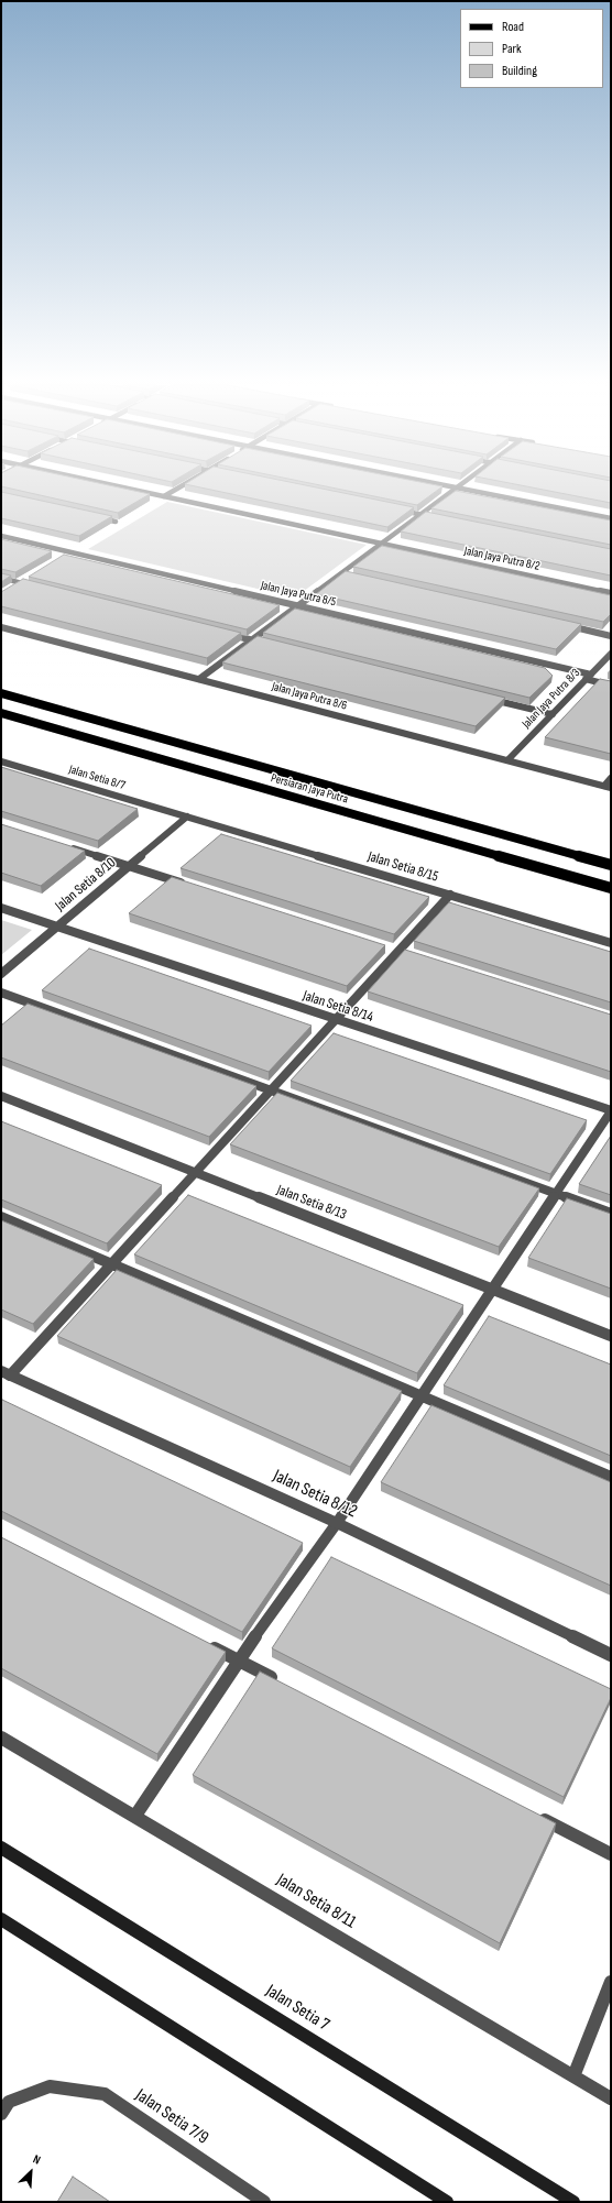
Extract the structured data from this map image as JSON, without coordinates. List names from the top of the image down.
{
  "streets": {
    "main road": ["Persiaran Jaya Putra"],
    "street": [
      "Jalan Jaya Putra 8/2",
      "Jalan Jaya Putra 8/5",
      "Jalan Jaya Putra 8/6",
      "Jalan Jaya Putra 8/3",
      "Jalan Setia 8/7",
      "Jalan Setia 8/15",
      "Jalan Setia 8/10",
      "Jalan Setia 8/14",
      "Jalan Setia 8/13",
      "Jalan Setia 8/12",
      "Jalan Setia 8/11",
      "Jalan Setia 7",
      "Jalan Setia 7/9"
    ]
  },
  "crossings": [
    ["Jalan Jaya Putra 8/5", "Jalan Jaya Putra 8/3"],
    ["Jalan Jaya Putra 8/6", "Jalan Jaya Putra 8/3"],
    ["Jalan Setia 8/7", "Jalan Setia 8/15"],
    ["Jalan Setia 8/7", "Jalan Setia 8/10"],
    ["Jalan Setia 8/15", "Jalan Setia 8/10"],
    ["Jalan Setia 8/10", "Jalan Setia 8/14"]
  ],
  "legend": ["Road", "Park", "Building"],
  "north": "top right"
}
